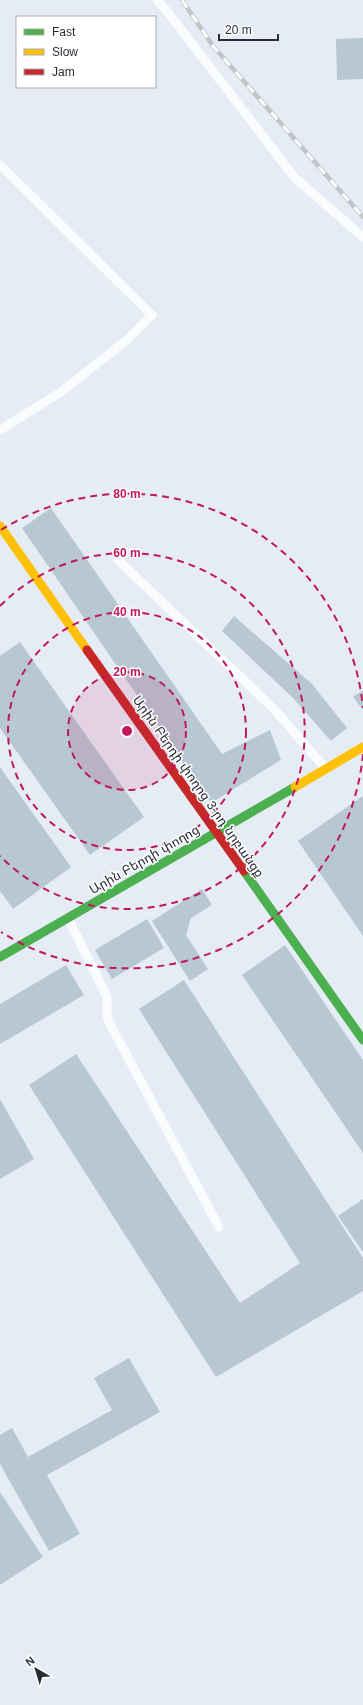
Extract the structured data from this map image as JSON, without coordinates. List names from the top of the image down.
{
  "streets": {
    "street": ["Արին Բերդի փողոց 3-րդ նրբանցք", "Արին Բերդի փողոց"]
  },
  "crossings": [
    ["Արին Բերդի փողոց 3-րդ նրբանցք", "Արին Բերդի փողոց"]
  ],
  "legend": ["Fast", "Slow", "Jam"],
  "scale_bar": "20 m",
  "north": "top left",
  "rings": [
    "80 m",
    "60 m",
    "40 m",
    "20 m"
  ]
}
